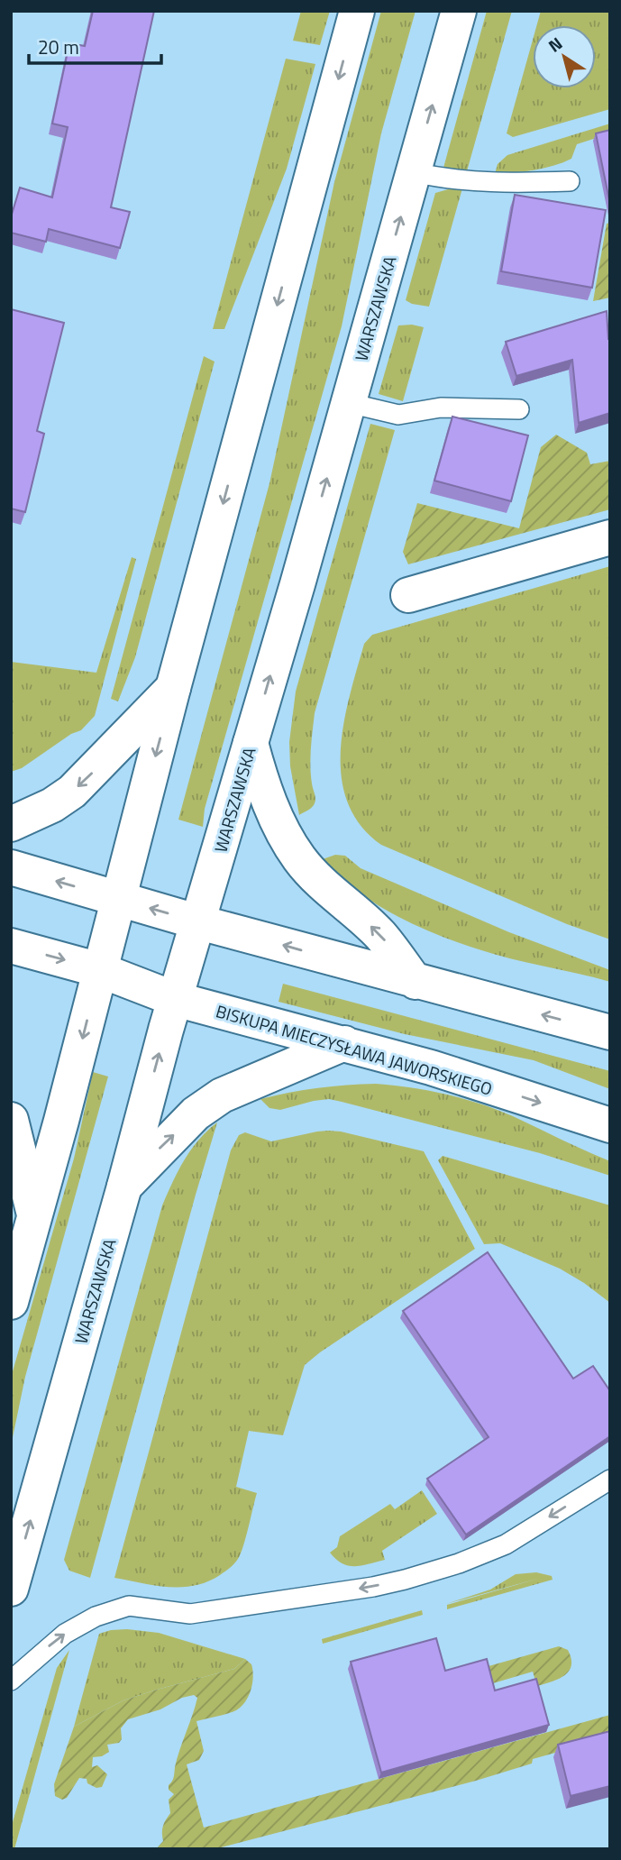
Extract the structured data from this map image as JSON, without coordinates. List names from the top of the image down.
{
  "streets": {
    "main road": ["WARSZAWSKA", "BISKUPA MIECZYSŁAWA JAWORSKIEGO"]
  },
  "crossings": [
    ["WARSZAWSKA", "BISKUPA MIECZYSŁAWA JAWORSKIEGO"]
  ],
  "scale_bar": "20 m",
  "north": "top left"
}
